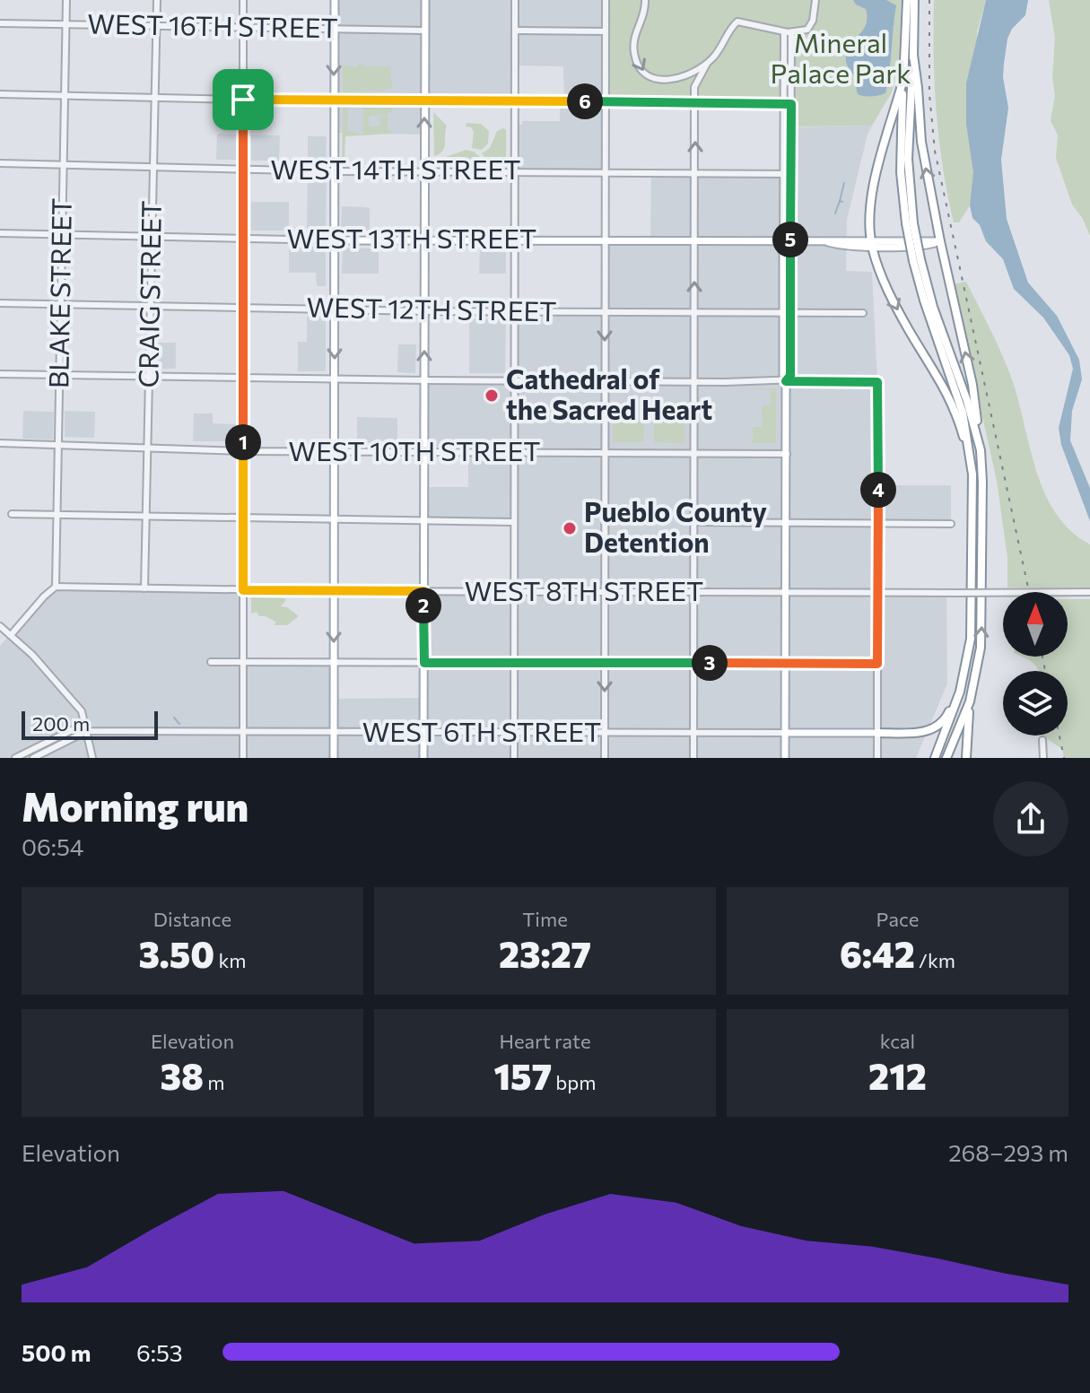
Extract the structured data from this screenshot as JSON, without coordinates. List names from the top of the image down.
{
  "streets": {
    "main road": ["WEST 13TH STREET", "WEST 6TH STREET"],
    "street": [
      "WEST 16TH STREET",
      "WEST 14TH STREET",
      "BLAKE STREET",
      "CRAIG STREET",
      "WEST 12TH STREET",
      "WEST 10TH STREET",
      "WEST 8TH STREET"
    ]
  },
  "crossings": [
    ["WEST 16TH STREET", "BLAKE STREET"],
    ["WEST 16TH STREET", "CRAIG STREET"],
    ["WEST 14TH STREET", "BLAKE STREET"],
    ["WEST 14TH STREET", "CRAIG STREET"],
    ["WEST 13TH STREET", "BLAKE STREET"],
    ["WEST 13TH STREET", "CRAIG STREET"],
    ["BLAKE STREET", "WEST 12TH STREET"],
    ["BLAKE STREET", "WEST 10TH STREET"],
    ["BLAKE STREET", "WEST 8TH STREET"],
    ["CRAIG STREET", "WEST 12TH STREET"],
    ["CRAIG STREET", "WEST 10TH STREET"],
    ["CRAIG STREET", "WEST 8TH STREET"]
  ],
  "parks": ["Mineral Palace Park"],
  "places": ["Cathedral of the Sacred Heart", "Pueblo County Detention"],
  "scale_bar": "200 m",
  "north": "top",
  "page": {
    "pins": [
      "6",
      "5",
      "1",
      "4",
      "2",
      "3"
    ],
    "scale": "200 m",
    "heading": ["Morning run", "06:54"],
    "stats": [
      ["Distance", "3.50 km"],
      ["Time", "23:27"],
      ["Pace", "6:42 /km"],
      ["Elevation", "38 m"],
      ["Heart rate", "157 bpm"],
      ["kcal", "212"]
    ],
    "chart": ["Elevation", "268–293 m"],
    "list": [
      {
        "name": "500 m",
        "note": "6:53"
      }
    ]
  }
}
